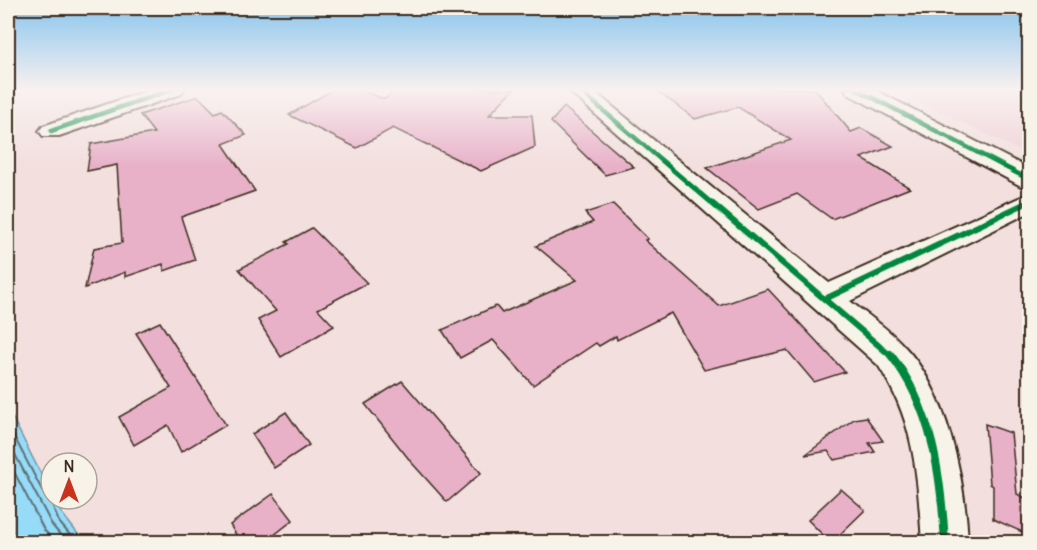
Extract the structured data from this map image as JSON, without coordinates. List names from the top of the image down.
{
  "north": "top"
}
